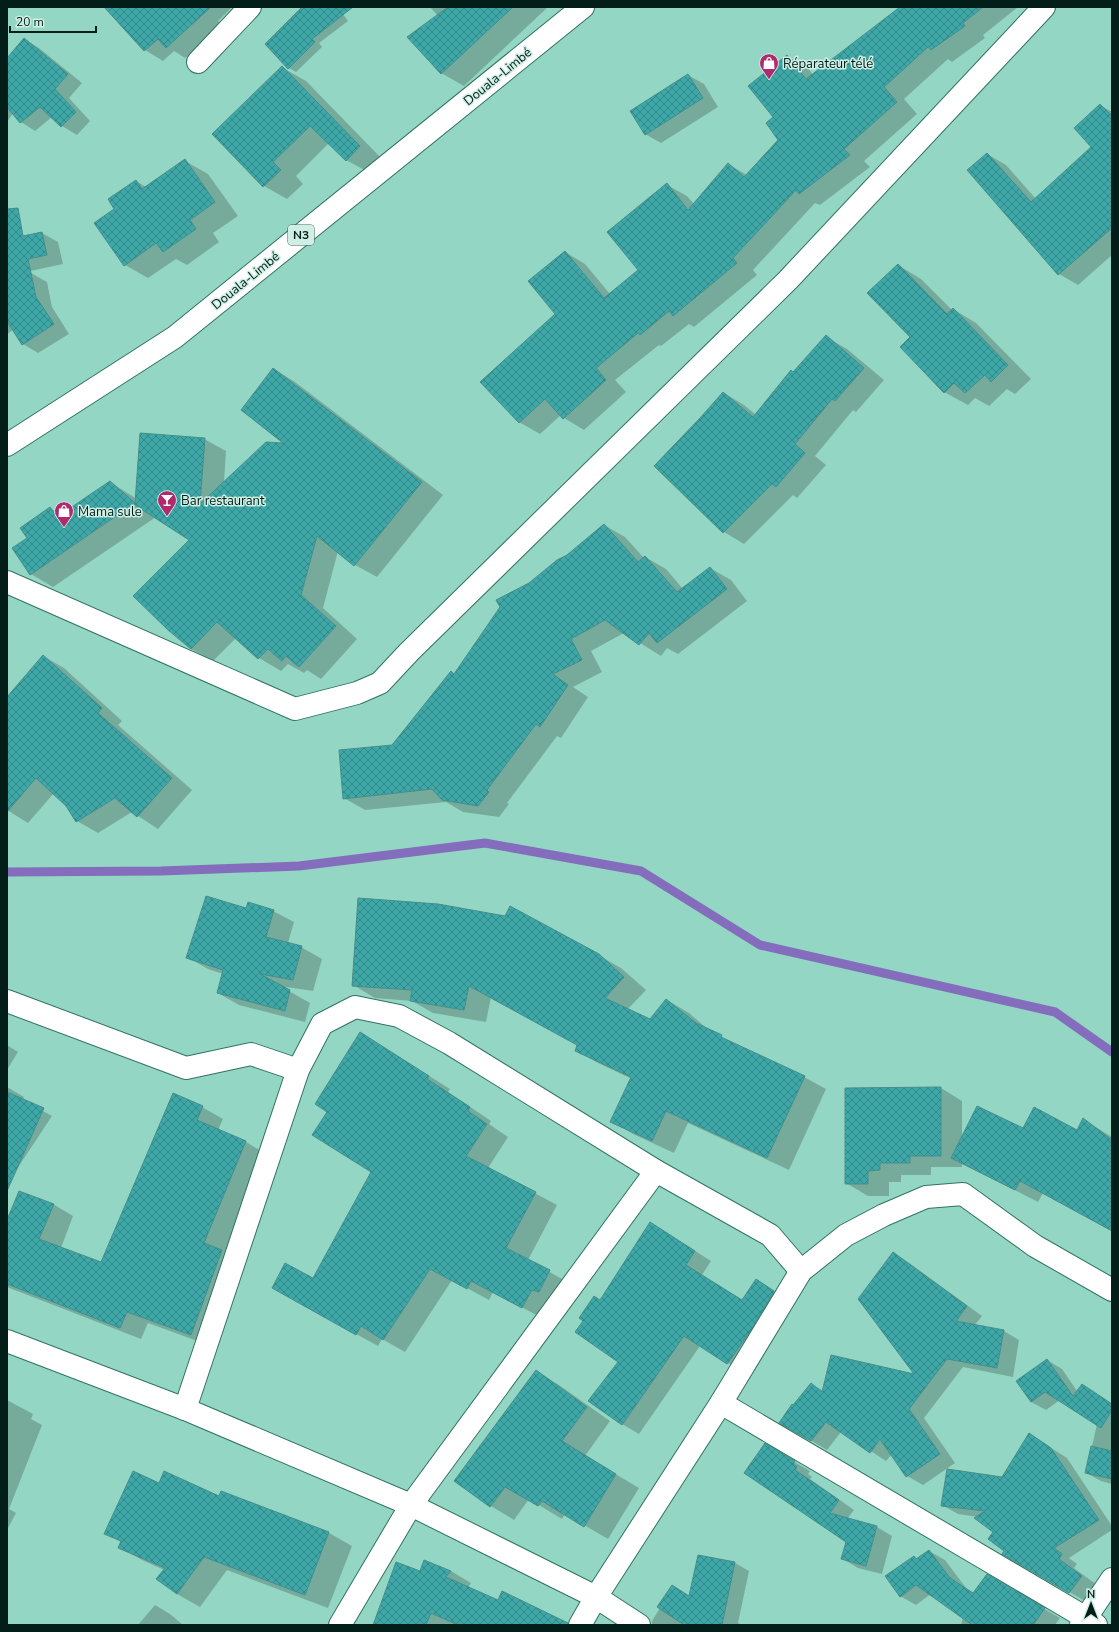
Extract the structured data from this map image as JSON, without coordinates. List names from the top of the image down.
{
  "streets": {
    "main road": ["Douala-Limbé", "N3"]
  },
  "places": {
    "shop": ["Réparateur télé", "Mama sule"],
    "bar": ["Bar restaurant"]
  },
  "scale_bar": "20 m",
  "north": "top"
}
